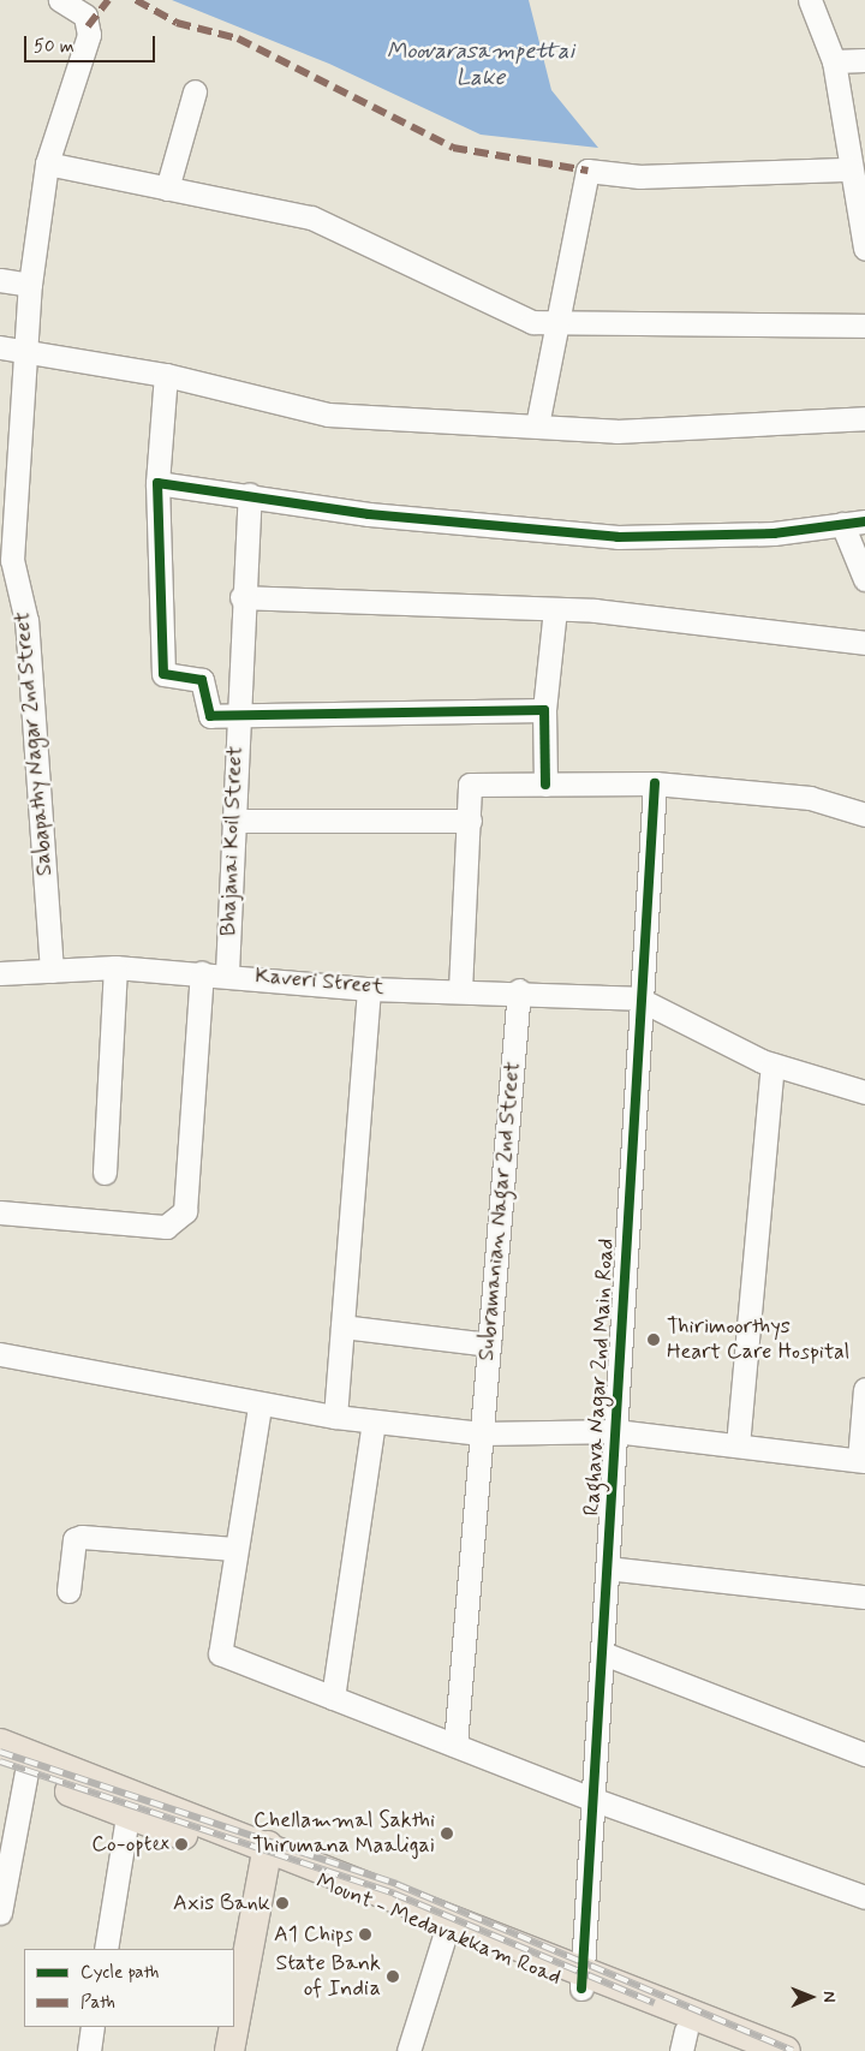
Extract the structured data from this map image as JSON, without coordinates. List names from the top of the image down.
{
  "streets": {
    "main road": ["Mount - Medavakkam Road"],
    "street": [
      "Sabapathy Nagar 2nd Street",
      "Bhajanai Koil Street",
      "Kaveri Street",
      "Subramanian Nagar 2nd Street",
      "Raghava Nagar 2nd Main Road"
    ]
  },
  "crossings": [
    ["Sabapathy Nagar 2nd Street", "Kaveri Street"],
    ["Bhajanai Koil Street", "Kaveri Street"],
    ["Kaveri Street", "Subramanian Nagar 2nd Street"],
    ["Kaveri Street", "Raghava Nagar 2nd Main Road"],
    ["Raghava Nagar 2nd Main Road", "Mount - Medavakkam Road"]
  ],
  "water": ["Moovarasampettai Lake"],
  "places": [
    "Thirimoorthys Heart Care Hospital",
    "Chellammal Sakthi Thirumana Maaligai",
    "Co-optex",
    "Axis Bank",
    "A1 Chips",
    "State Bank of India"
  ],
  "legend": ["Cycle path", "Path"],
  "scale_bar": "50 m",
  "north": "right"
}
